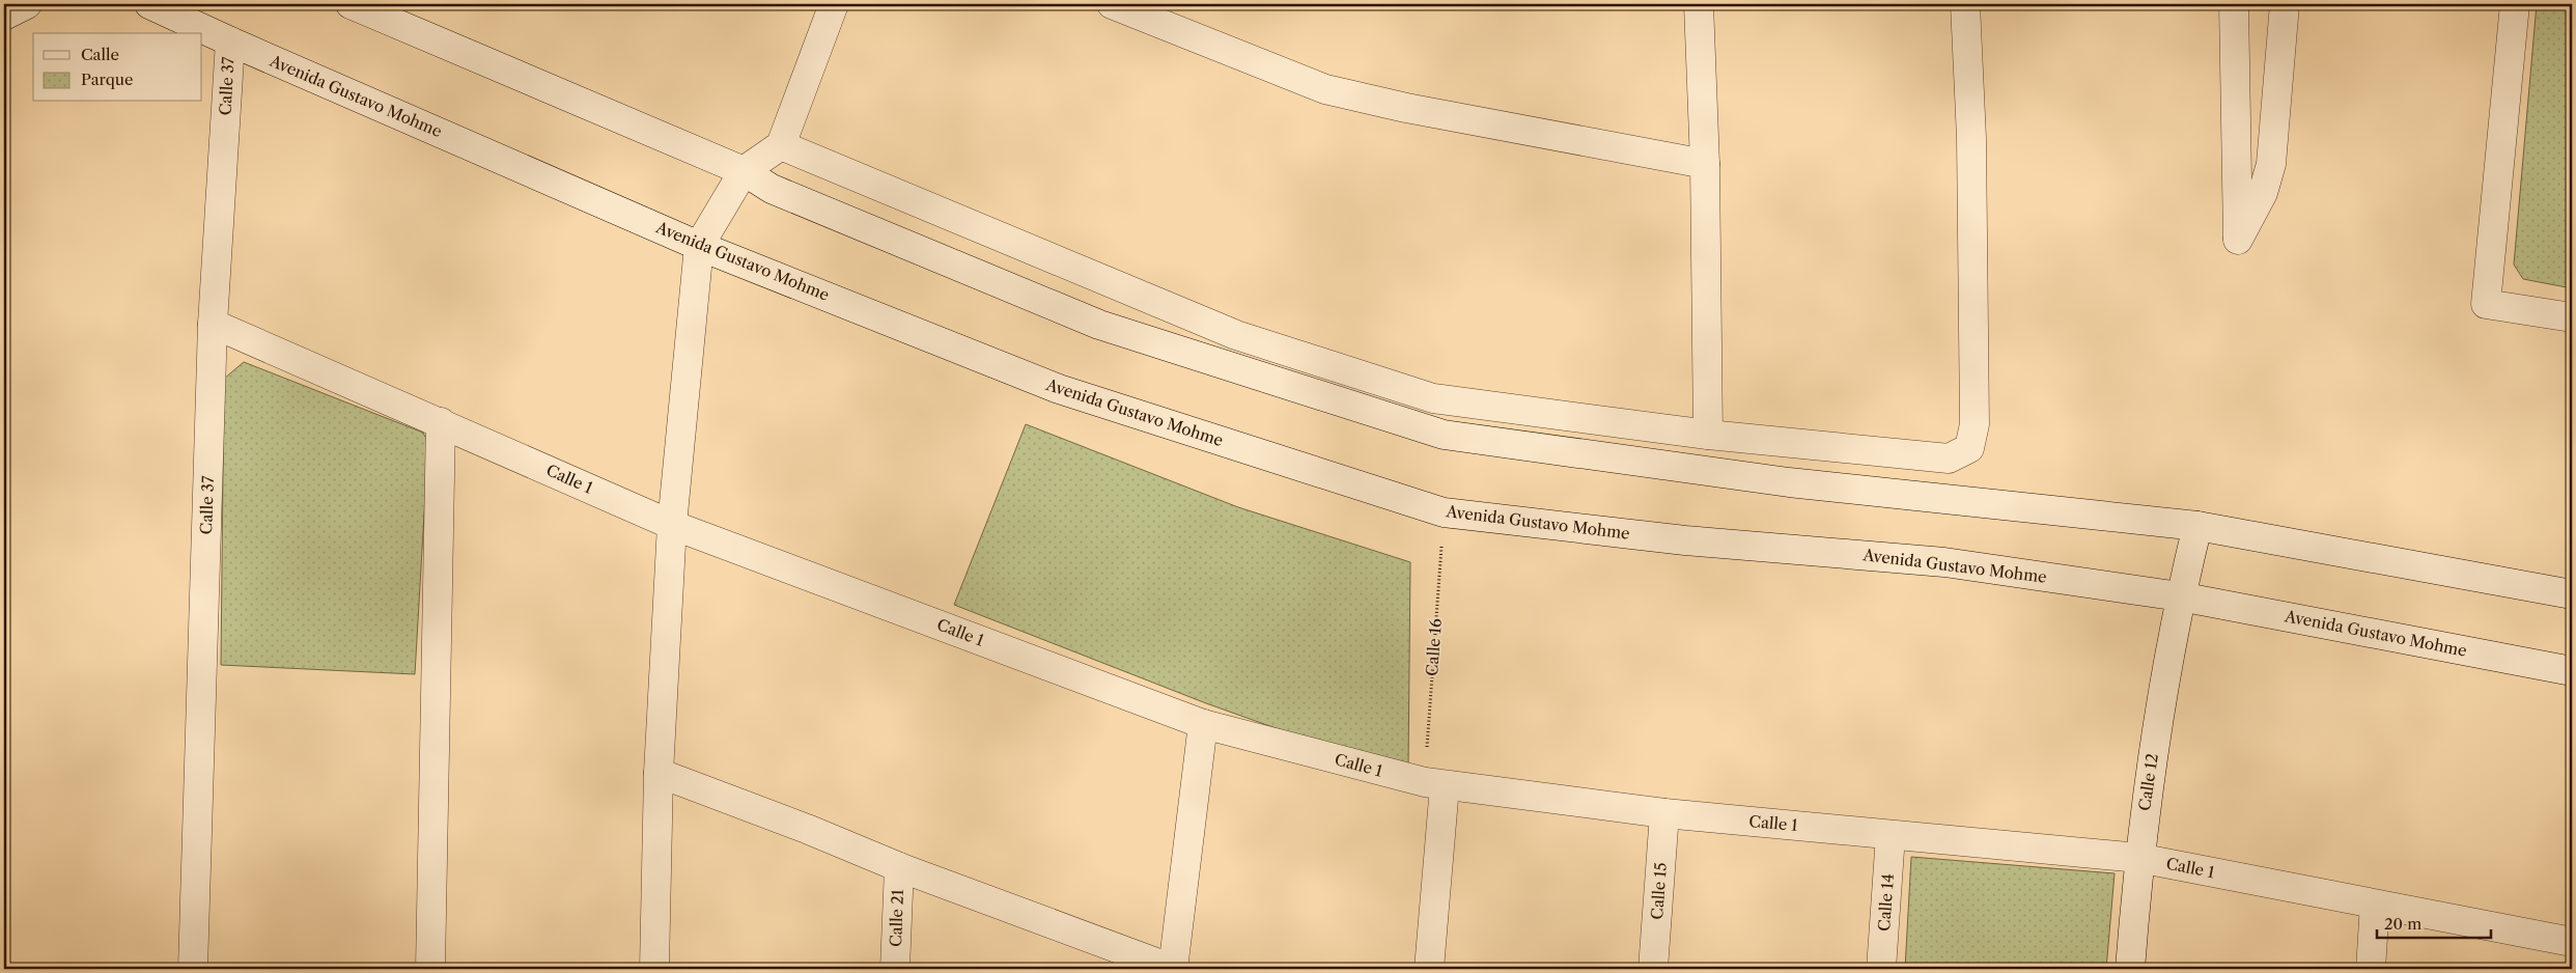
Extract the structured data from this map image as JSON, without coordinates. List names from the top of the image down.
{
  "streets": {
    "street": [
      "Calle 37",
      "Avenida Gustavo Mohme",
      "Calle 1",
      "Calle 12",
      "Calle 15",
      "Calle 14",
      "Calle 21"
    ],
    "path": ["Calle 16"]
  },
  "crossings": [
    ["Calle 37", "Avenida Gustavo Mohme"],
    ["Calle 37", "Calle 1"],
    ["Avenida Gustavo Mohme", "Calle 16"],
    ["Avenida Gustavo Mohme", "Calle 12"],
    ["Calle 1", "Calle 16"],
    ["Calle 1", "Calle 12"],
    ["Calle 1", "Calle 15"],
    ["Calle 1", "Calle 14"]
  ],
  "legend": ["Calle", "Parque"],
  "scale_bar": "20 m"
}
